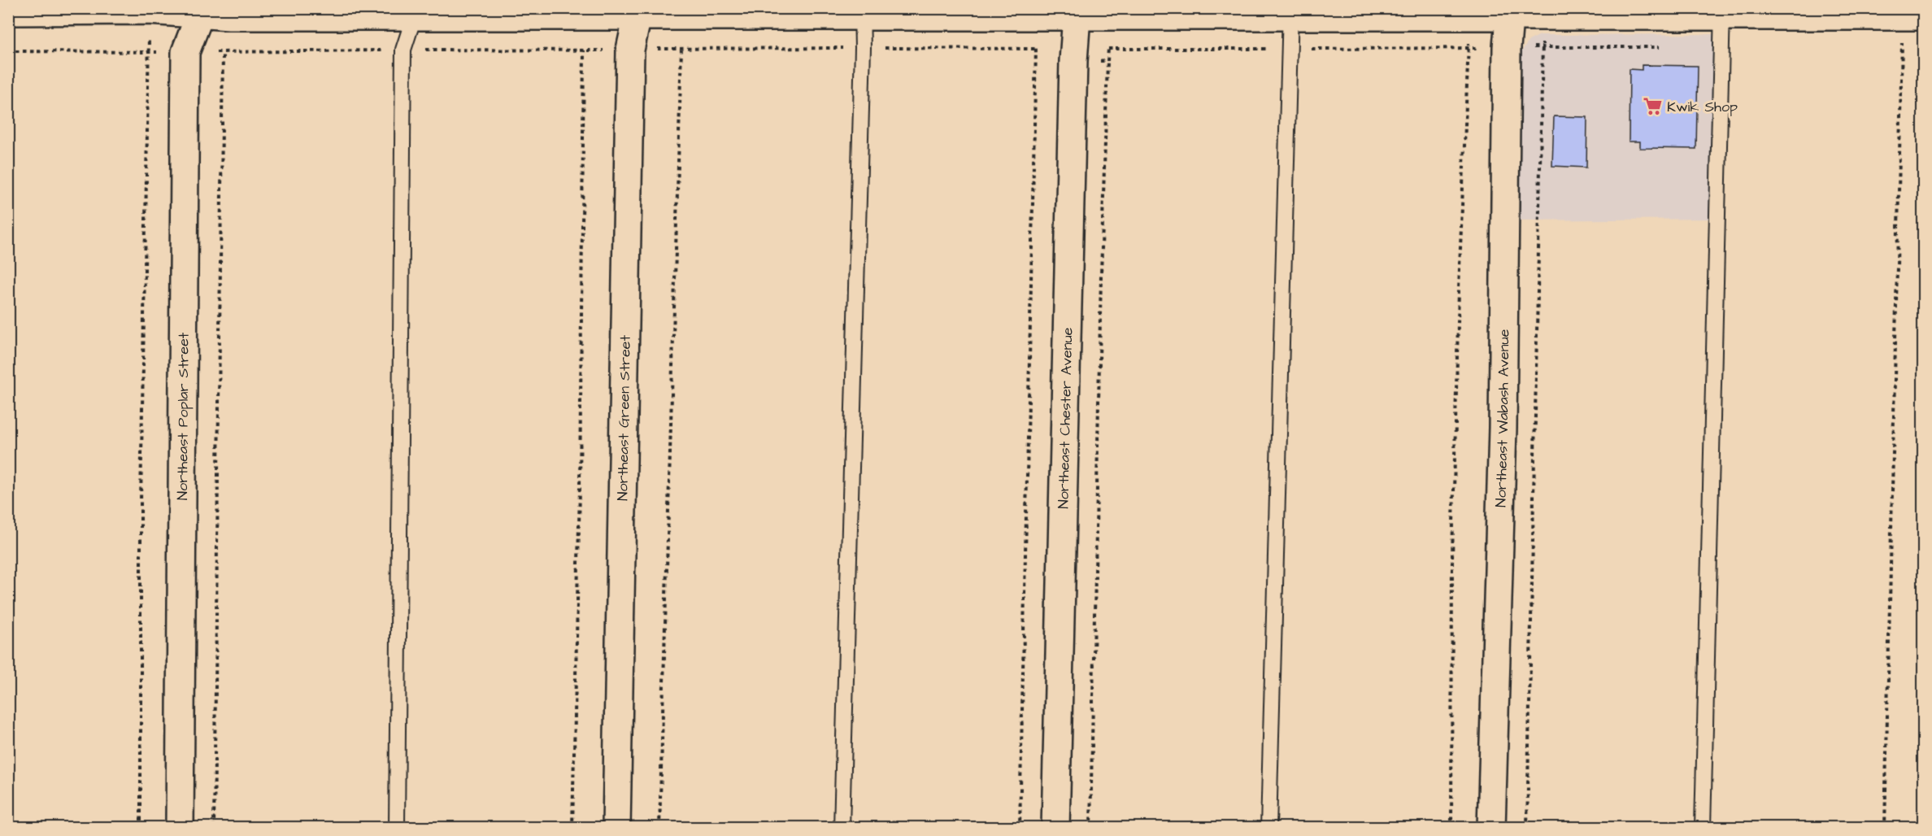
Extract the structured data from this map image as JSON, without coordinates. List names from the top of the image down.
{
  "streets": {
    "street": [
      "Northeast Poplar Street",
      "Northeast Green Street",
      "Northeast Chester Avenue",
      "Northeast Wabash Avenue"
    ]
  },
  "places": {
    "supermarket": ["Kwik Shop"]
  }
}
